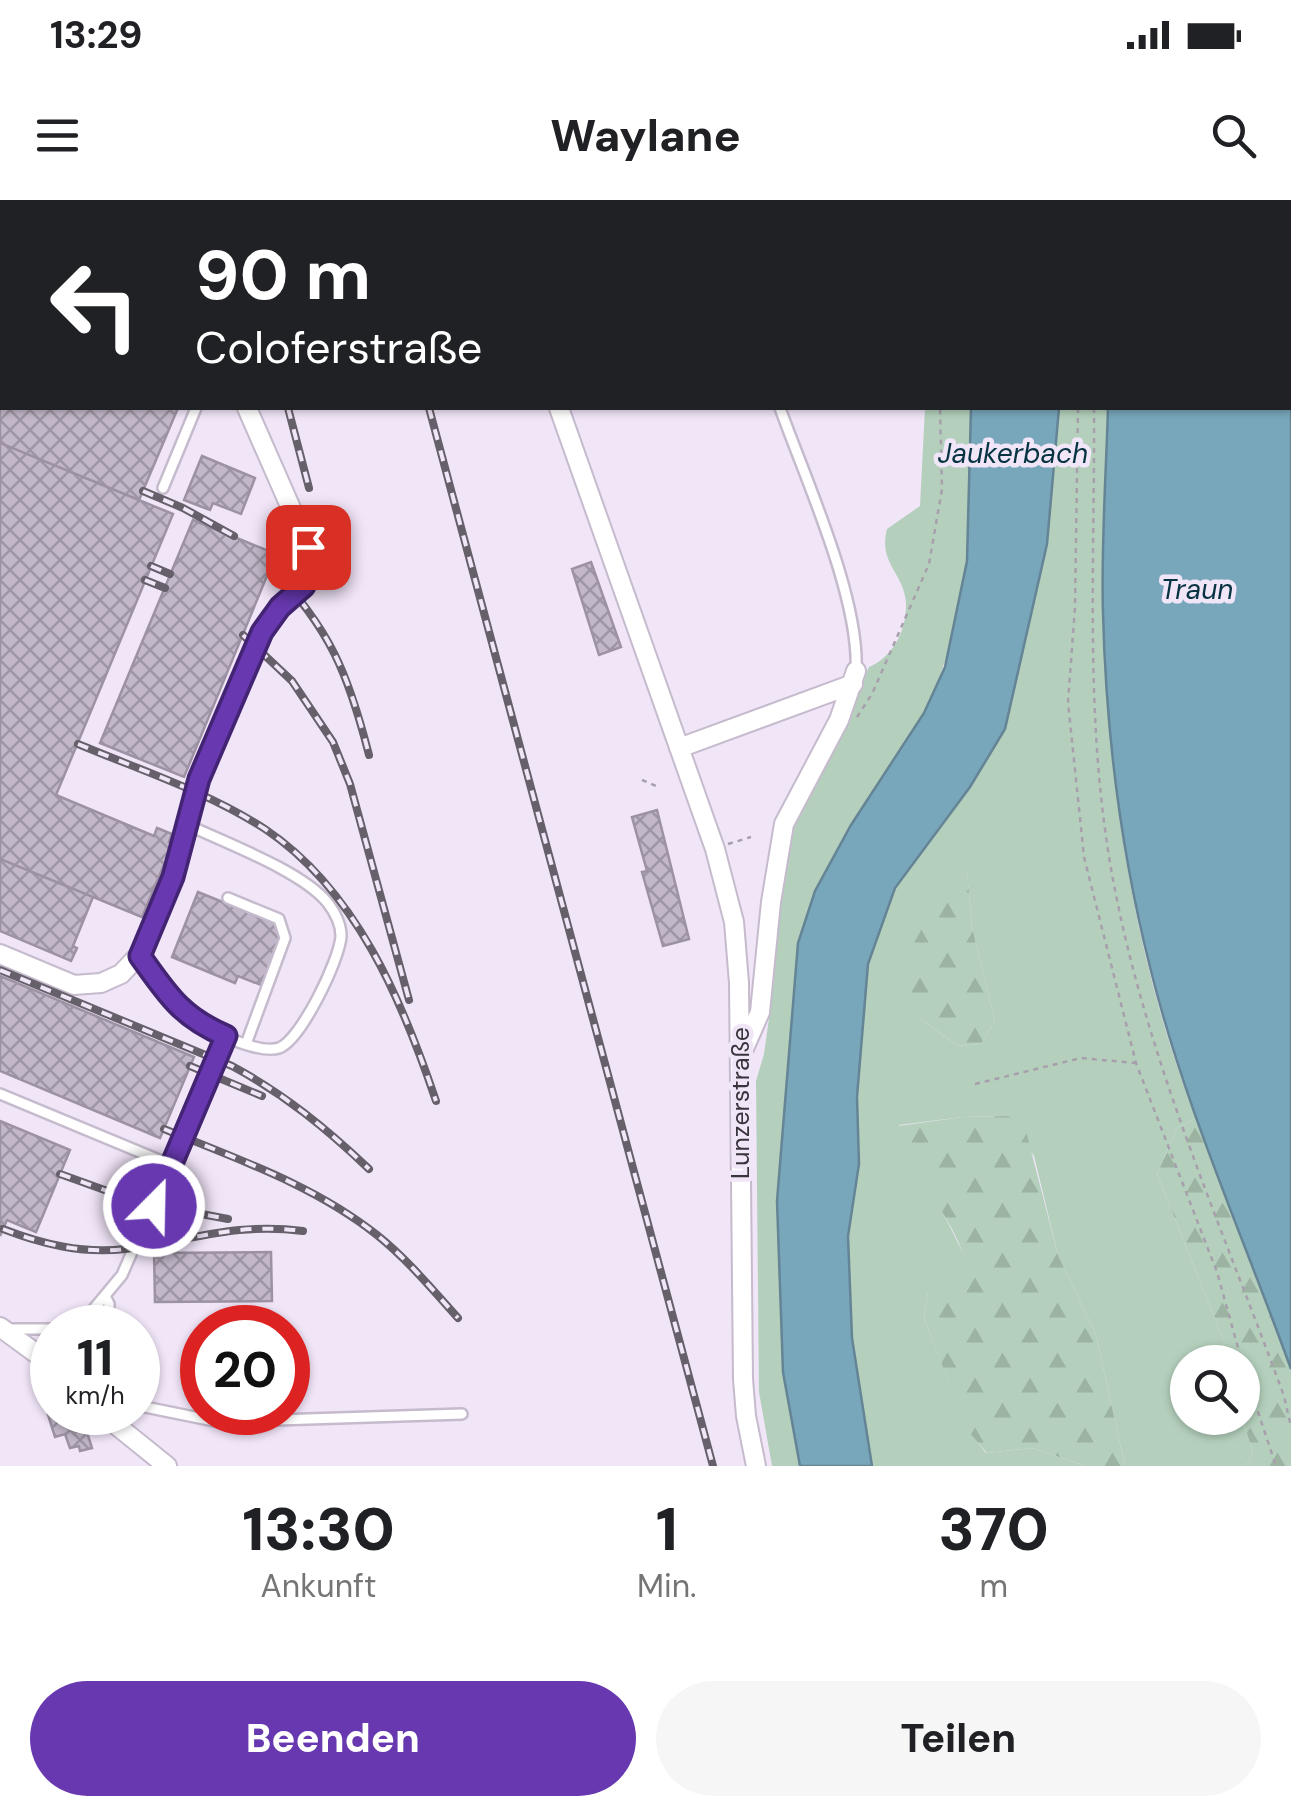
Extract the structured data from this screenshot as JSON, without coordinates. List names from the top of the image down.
{
  "streets": {
    "street": ["Lunzerstraße"]
  },
  "water": ["Jaukerbach", "Traun"],
  "page": {
    "status": "13:29",
    "header": "Waylane",
    "turn": ["90 m", "Coloferstraße"],
    "speed": "11 km/h",
    "limit": "20",
    "eta": [
      "13:30",
      "Ankunft",
      "1",
      "Min.",
      "370",
      "m"
    ],
    "buttons": ["Beenden", "Teilen"]
  }
}
